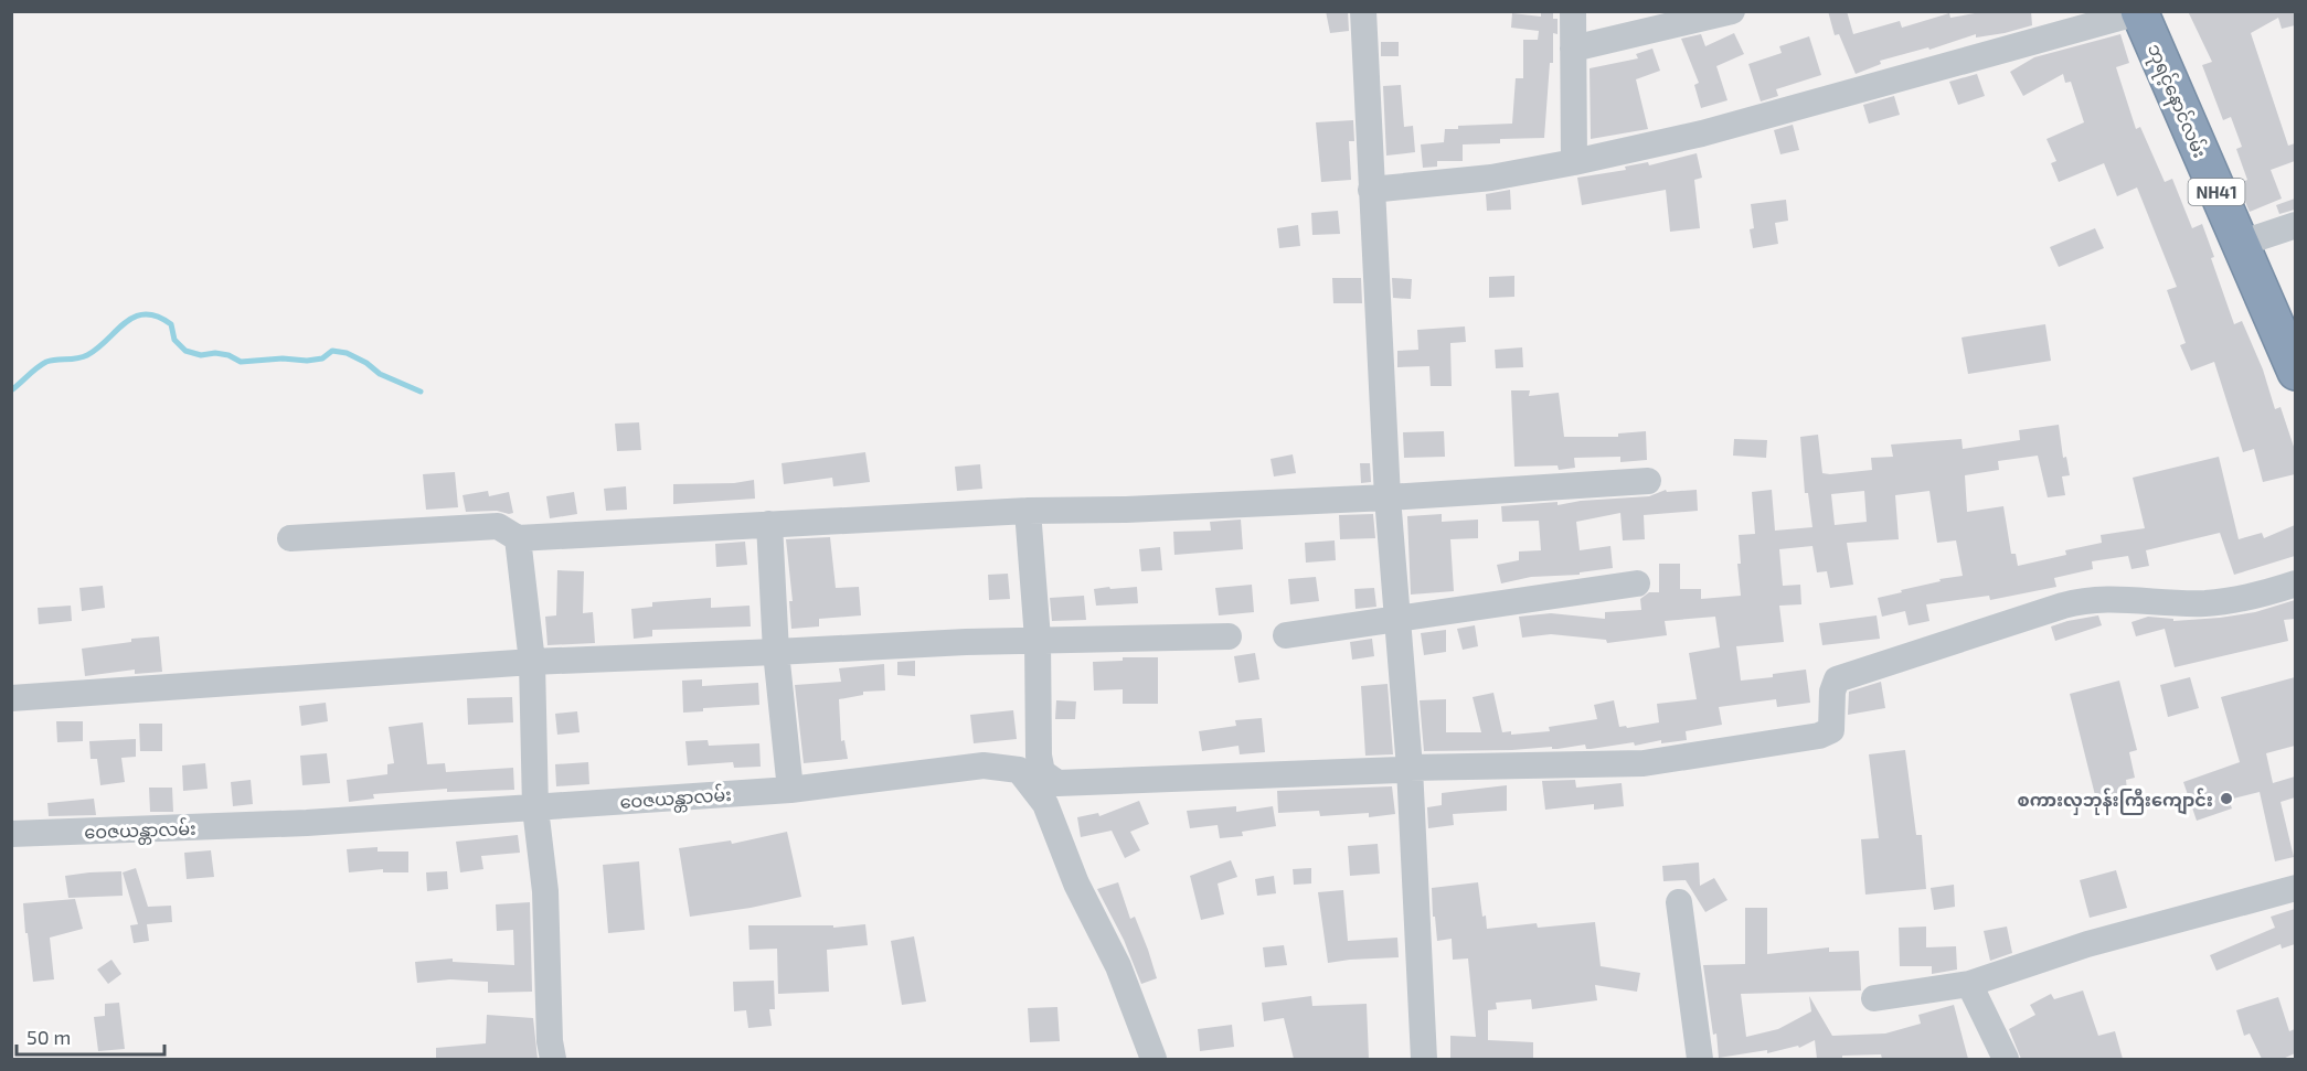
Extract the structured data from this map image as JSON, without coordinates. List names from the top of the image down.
{
  "streets": {
    "highway": ["ဘုရင့်နောင်လမ်း", "NH41"],
    "street": ["ဝေဇယန္တာလမ်း"]
  },
  "places": ["စကားလှဘုန်းကြီးကျောင်း"],
  "scale_bar": "50 m"
}
